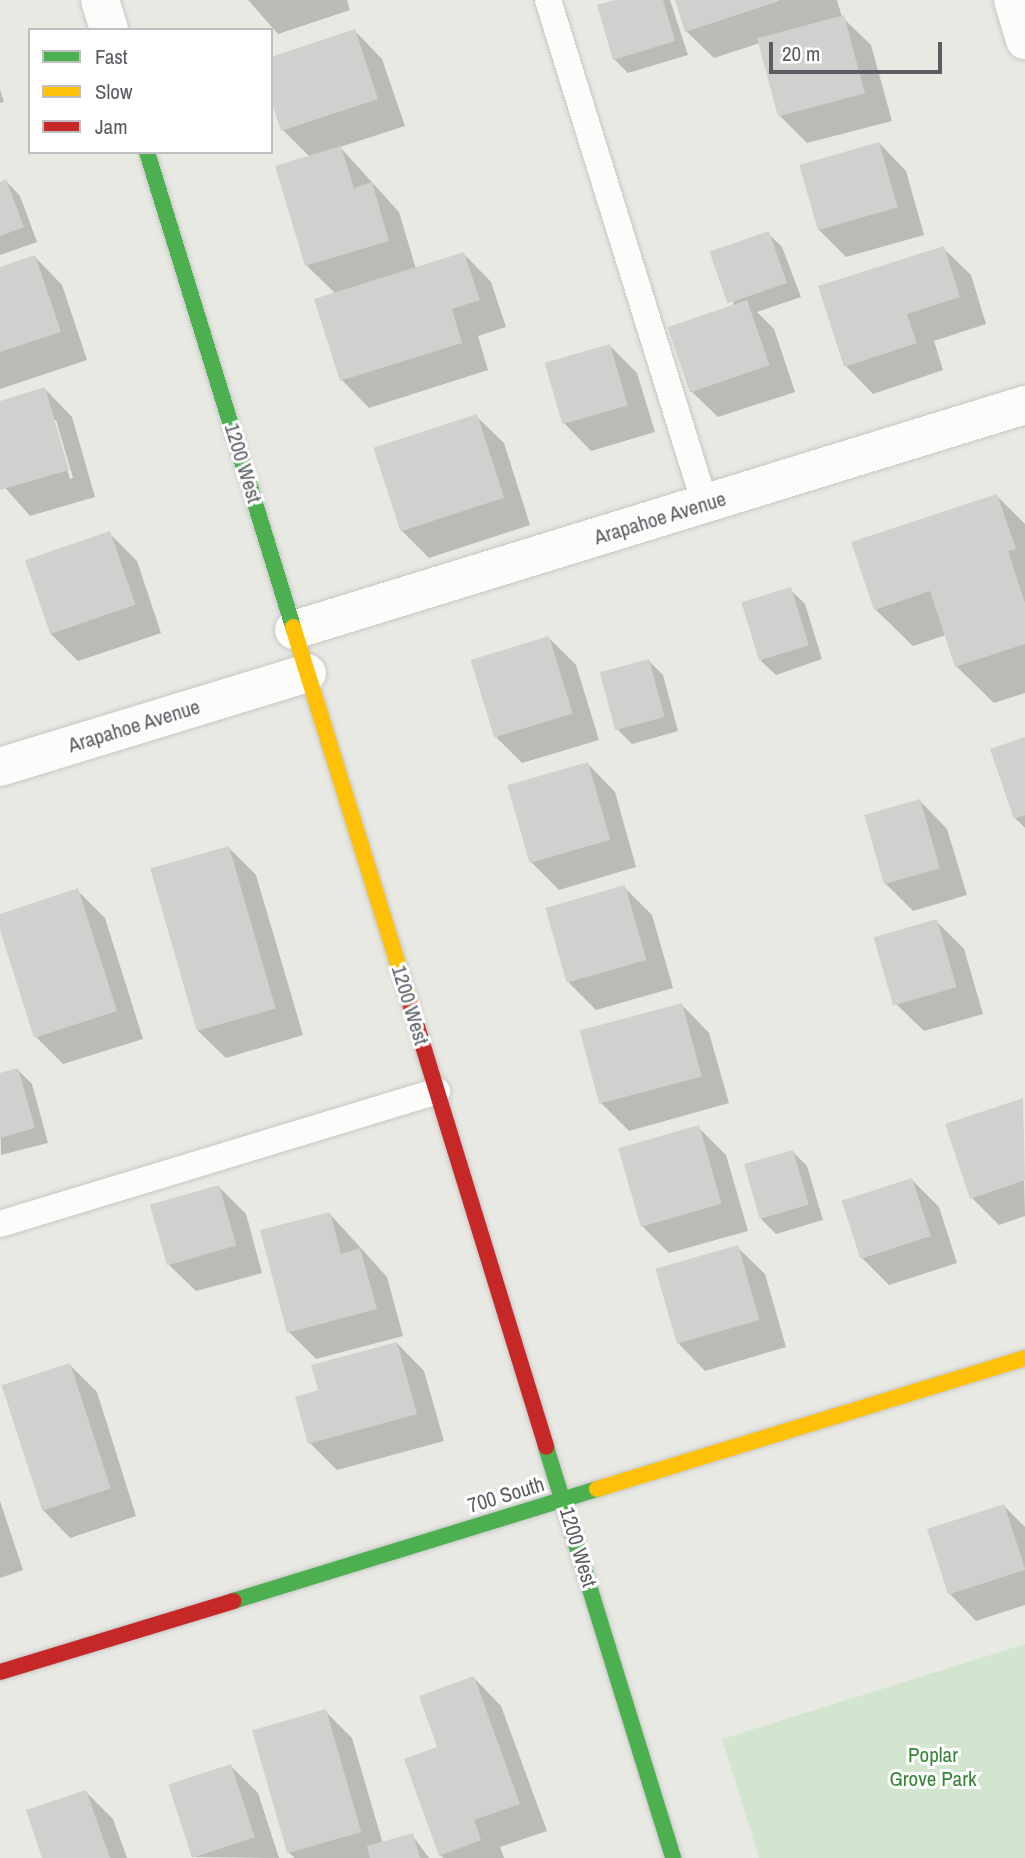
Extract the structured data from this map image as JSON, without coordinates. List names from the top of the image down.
{
  "streets": {
    "street": ["1200 West", "Arapahoe Avenue", "700 South"]
  },
  "crossings": [
    ["1200 West", "Arapahoe Avenue"],
    ["1200 West", "700 South"]
  ],
  "parks": ["Poplar Grove Park"],
  "legend": ["Fast", "Slow", "Jam"],
  "scale_bar": "20 m"
}
